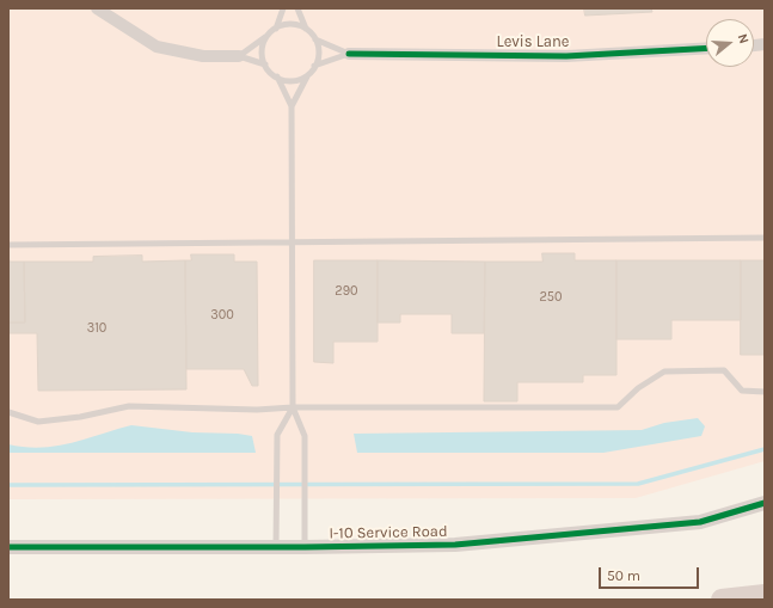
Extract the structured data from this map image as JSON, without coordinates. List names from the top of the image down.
{
  "streets": {
    "street": ["Levis Lane", "I-10 Service Road"]
  },
  "house_numbers": [
    "290",
    "250",
    "300",
    "310"
  ],
  "scale_bar": "50 m",
  "north": "right"
}
